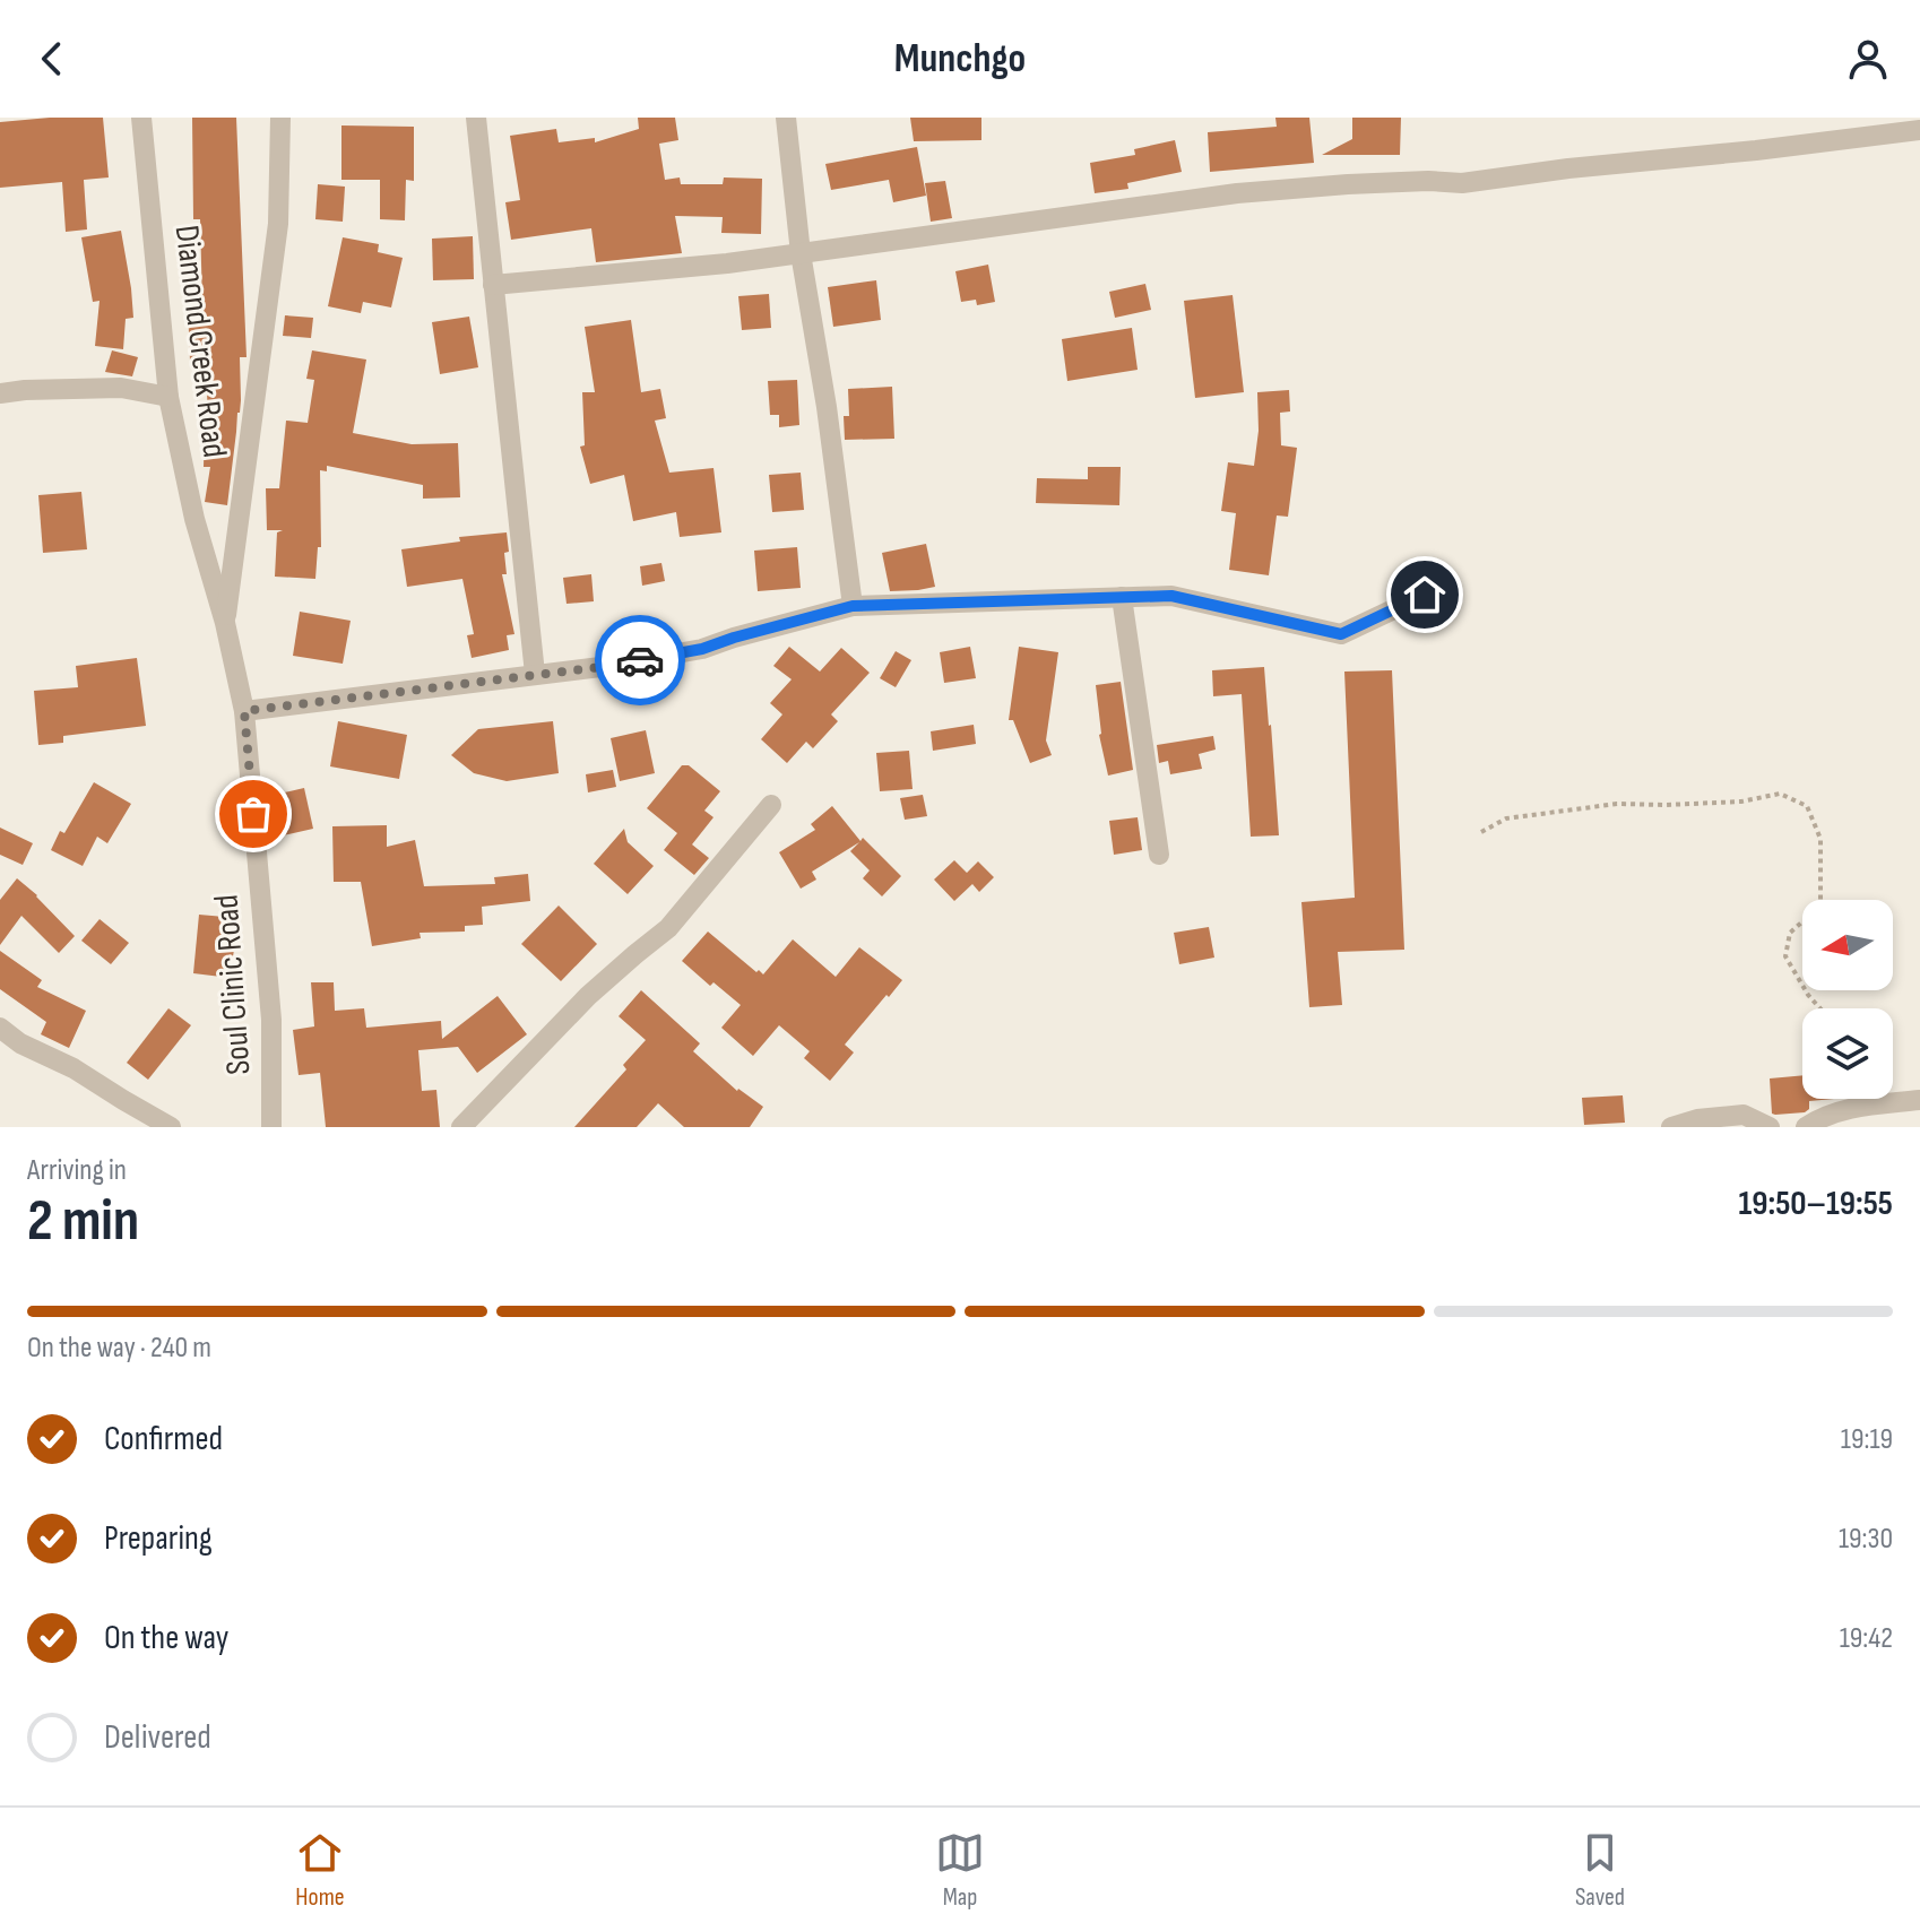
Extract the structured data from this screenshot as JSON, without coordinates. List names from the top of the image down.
{
  "streets": {
    "street": ["Diamond Creek Road", "Soul Clinic Road"]
  },
  "crossings": [
    ["Diamond Creek Road", "Soul Clinic Road"]
  ],
  "north": "left",
  "page": {
    "header": "Munchgo",
    "heading": ["2 min", "Arriving in", "19:50–19:55"],
    "bar": "On the way · 240 m",
    "list": [
      ["Confirmed", "19:19"],
      ["Preparing", "19:30"],
      ["On the way", "19:42"],
      "Delivered"
    ],
    "tabs": ["Home", "Map", "Saved"]
  }
}
